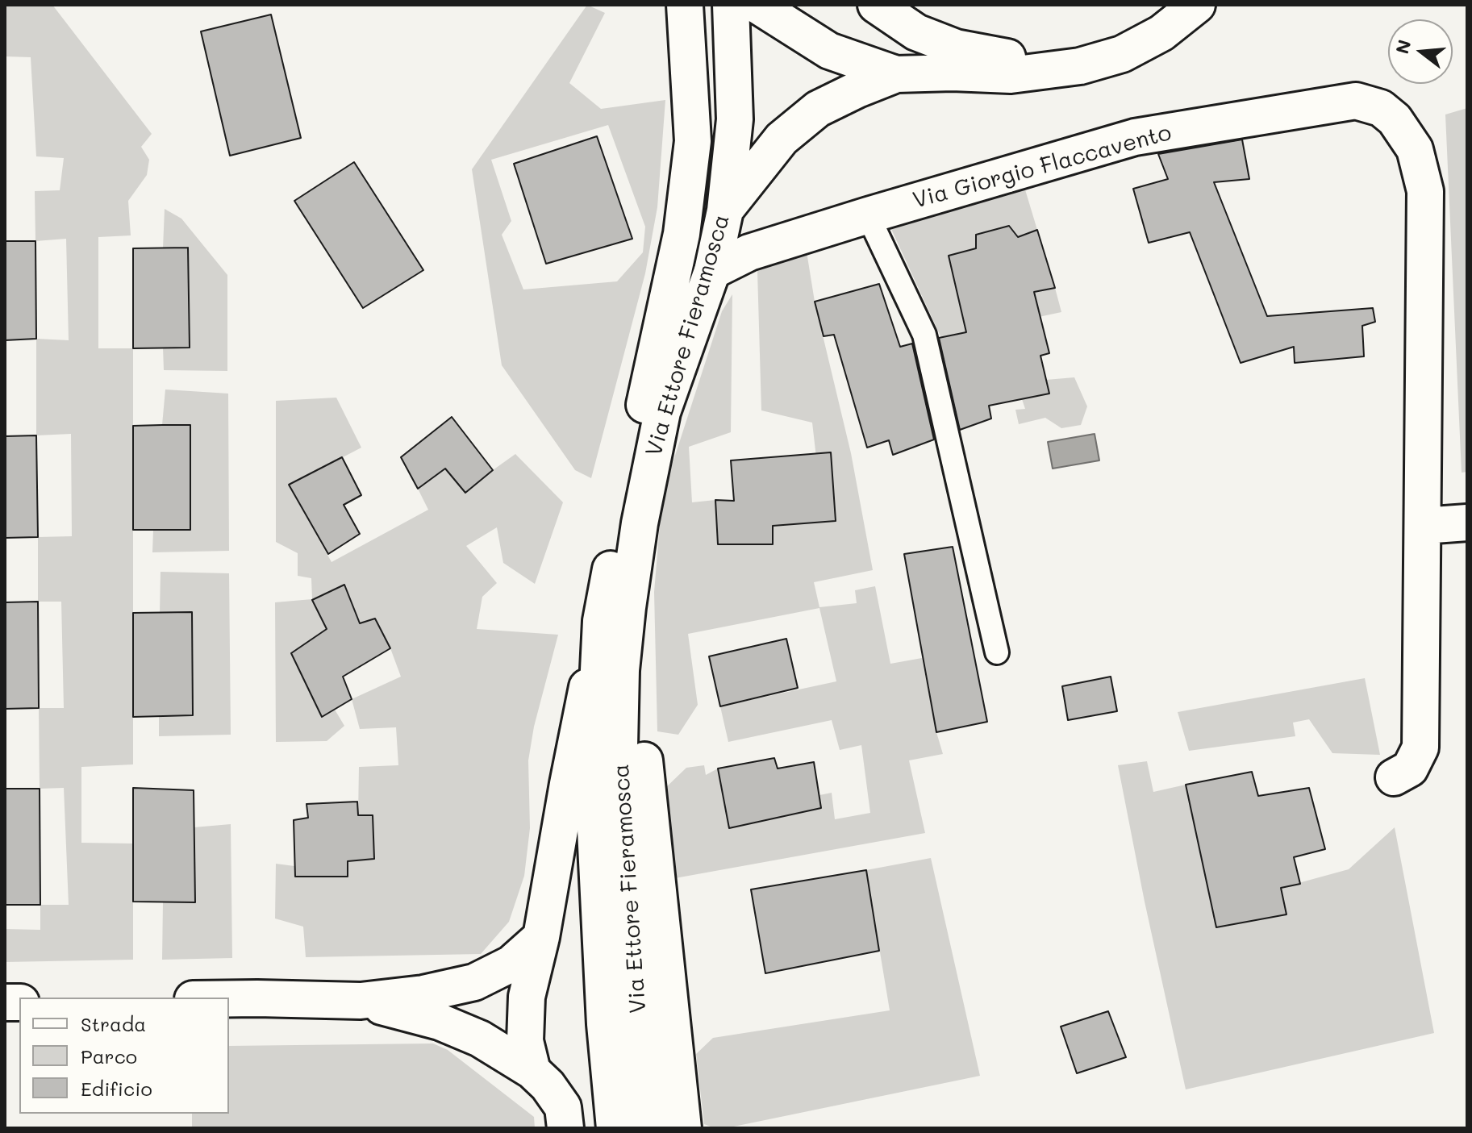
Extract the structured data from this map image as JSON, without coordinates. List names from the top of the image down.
{
  "streets": {
    "main road": ["Via Giorgio Flaccavento", "Via Ettore Fieramosca"]
  },
  "crossings": [
    ["Via Giorgio Flaccavento", "Via Ettore Fieramosca"]
  ],
  "legend": ["Strada", "Parco", "Edificio"],
  "north": "left"
}
